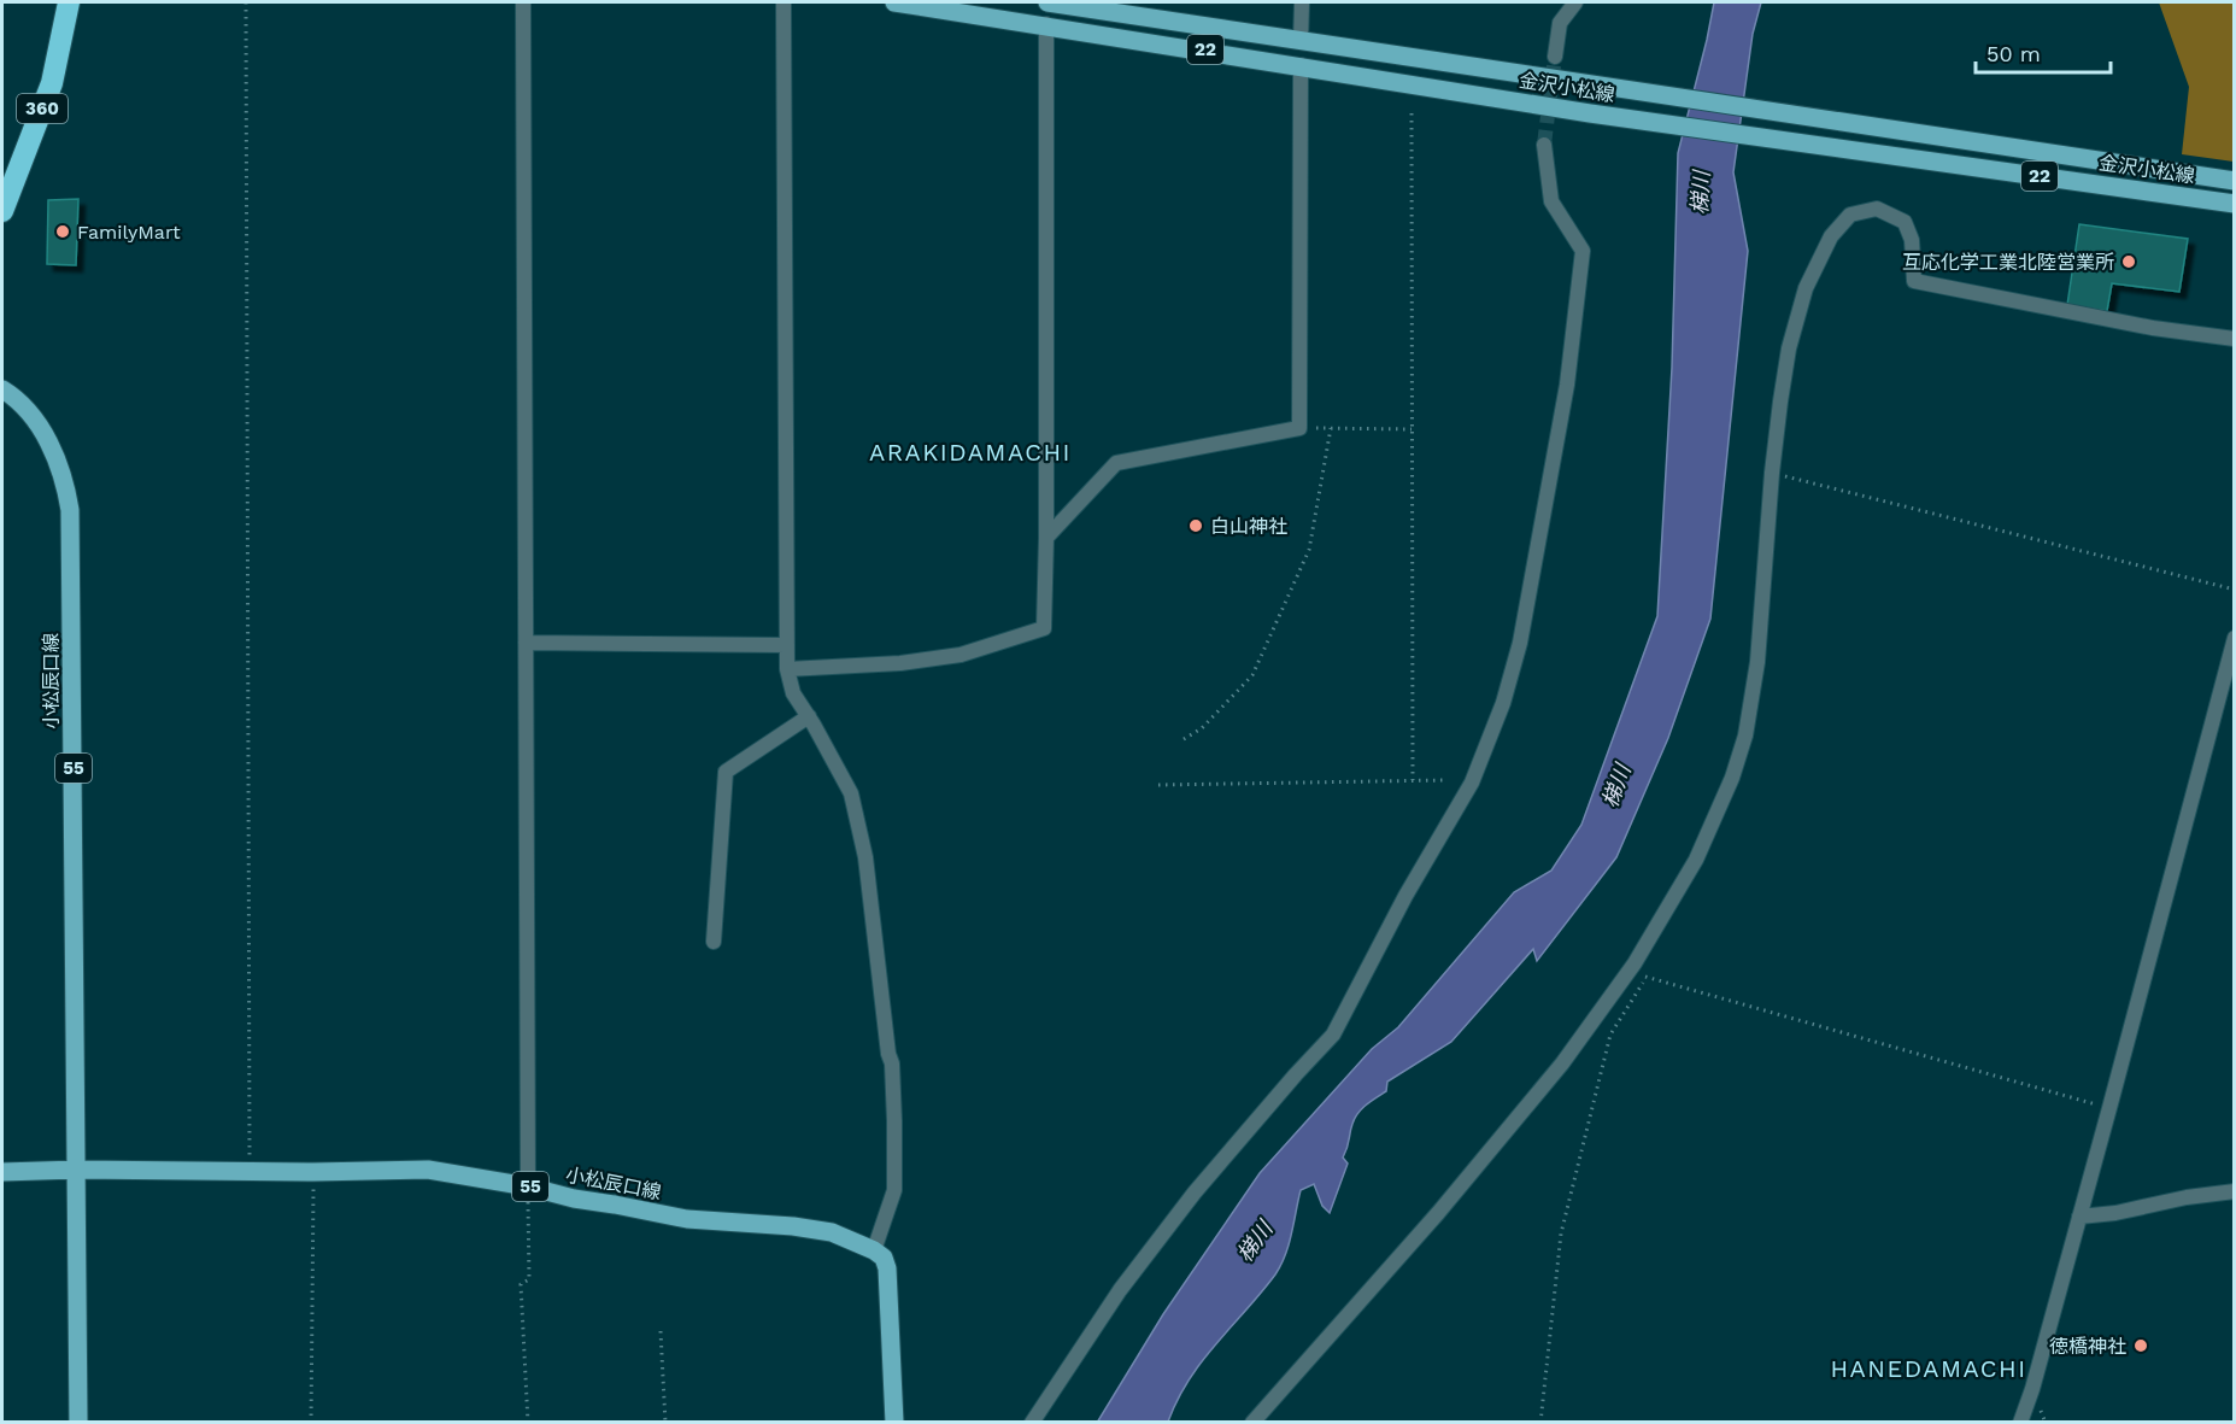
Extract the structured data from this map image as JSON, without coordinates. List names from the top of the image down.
{
  "streets": {
    "highway": ["360"],
    "main road": [
      "22",
      "金沢小松線",
      "小松辰口線",
      "55"
    ]
  },
  "districts": ["ARAKIDAMACHI", "HANEDAMACHI"],
  "water": ["梯川"],
  "places": [
    "FamilyMart",
    "互応化学工業北陸営業所",
    "白山神社",
    "徳橋神社"
  ],
  "scale_bar": "50 m"
}
